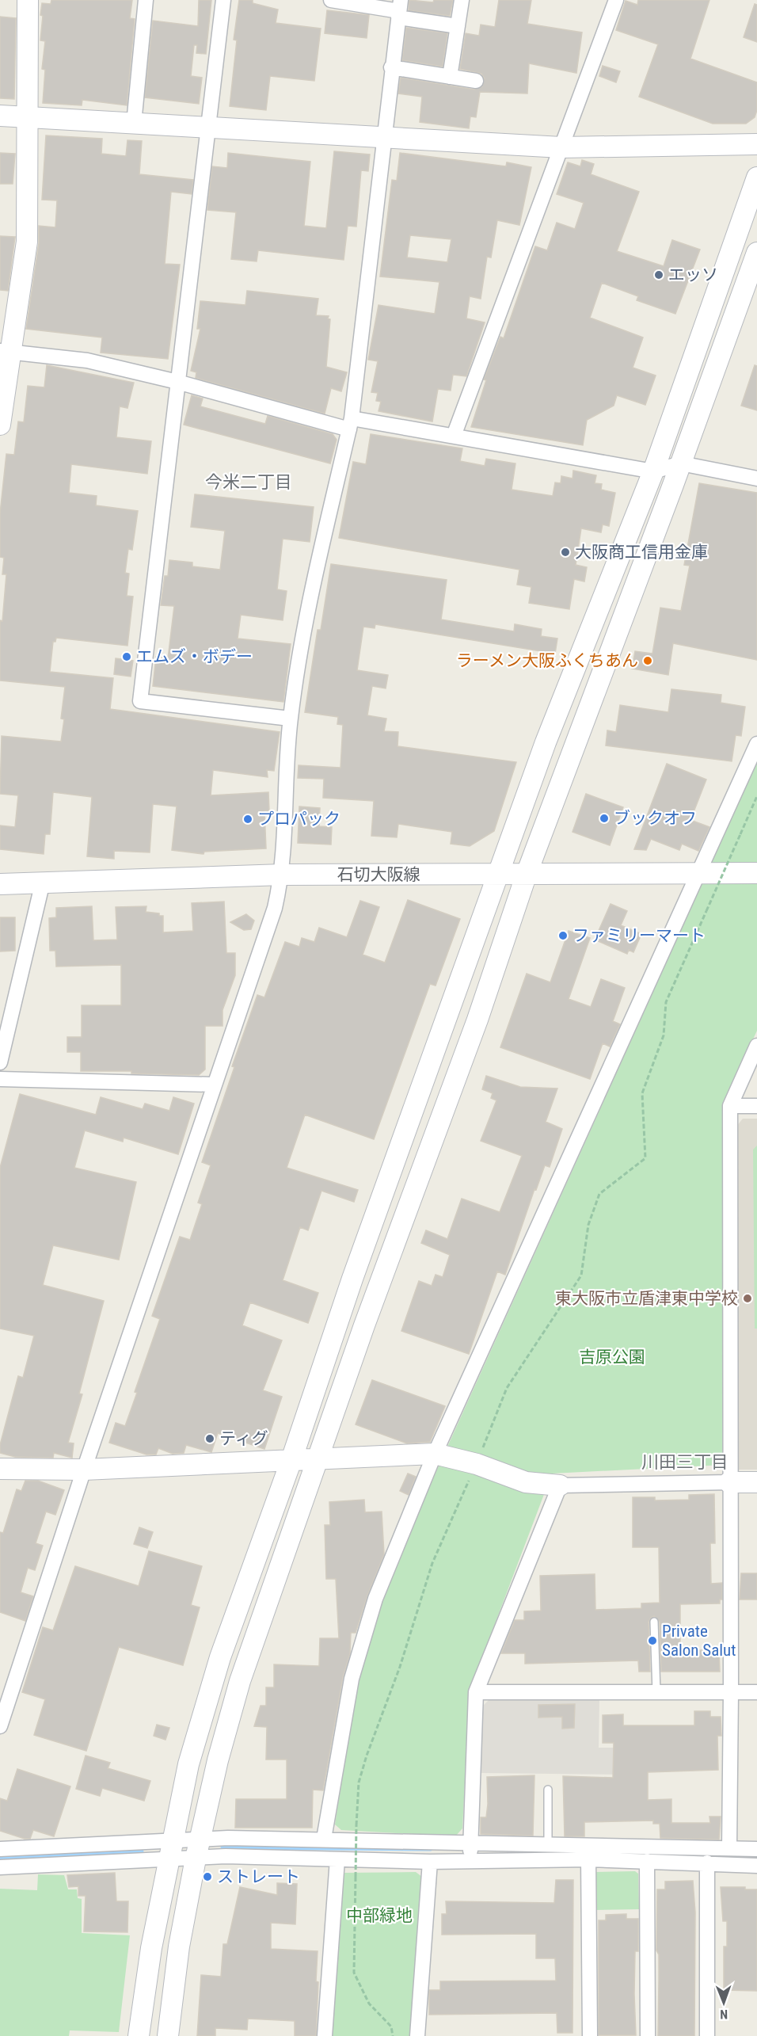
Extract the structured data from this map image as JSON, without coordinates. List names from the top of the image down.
{
  "streets": {
    "street": ["石切大阪線"]
  },
  "districts": ["今米二丁目", "川田三丁目"],
  "parks": ["吉原公園", "中部緑地"],
  "places": [
    "エッソ",
    "大阪商工信用金庫",
    "エムズ・ボデー",
    "ラーメン大阪ふくちあん",
    "ブックオフ",
    "プロパック",
    "ファミリーマート",
    "東大阪市立盾津東中学校",
    "ティグ",
    "Private Salon Salut",
    "ストレート"
  ],
  "north": "bottom"
}
